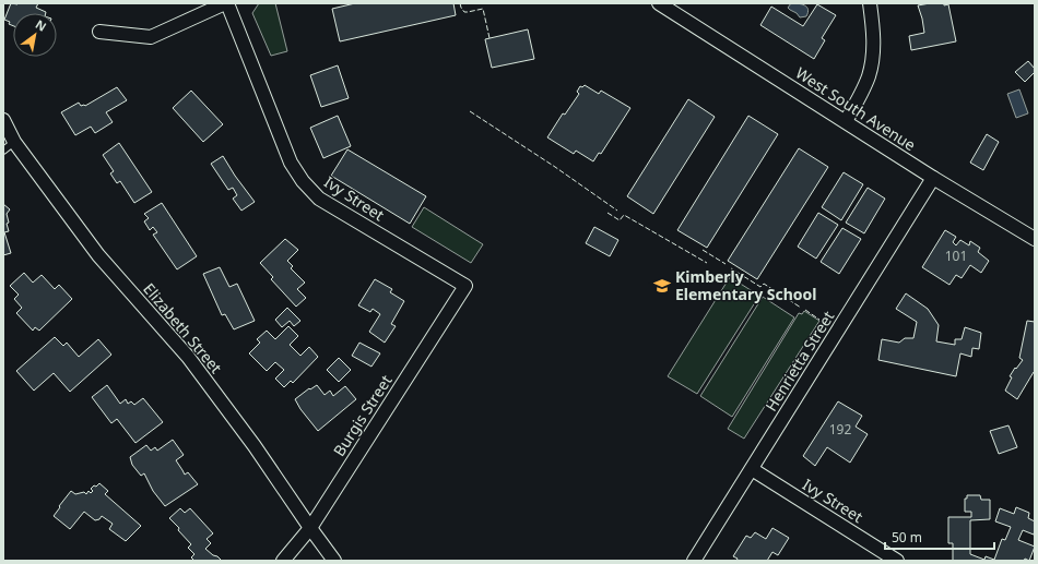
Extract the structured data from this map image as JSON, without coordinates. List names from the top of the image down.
{
  "streets": {
    "street": [
      "West South Avenue",
      "Ivy Street",
      "Elizabeth Street",
      "Henrietta Street",
      "Burgis Street"
    ]
  },
  "crossings": [
    ["West South Avenue", "Henrietta Street"],
    ["Ivy Street", "Henrietta Street"],
    ["Ivy Street", "Burgis Street"],
    ["Elizabeth Street", "Burgis Street"]
  ],
  "places": {
    "school or university": ["Kimberly Elementary School"]
  },
  "house_numbers": ["101", "192"],
  "scale_bar": "50 m",
  "north": "top right"
}
